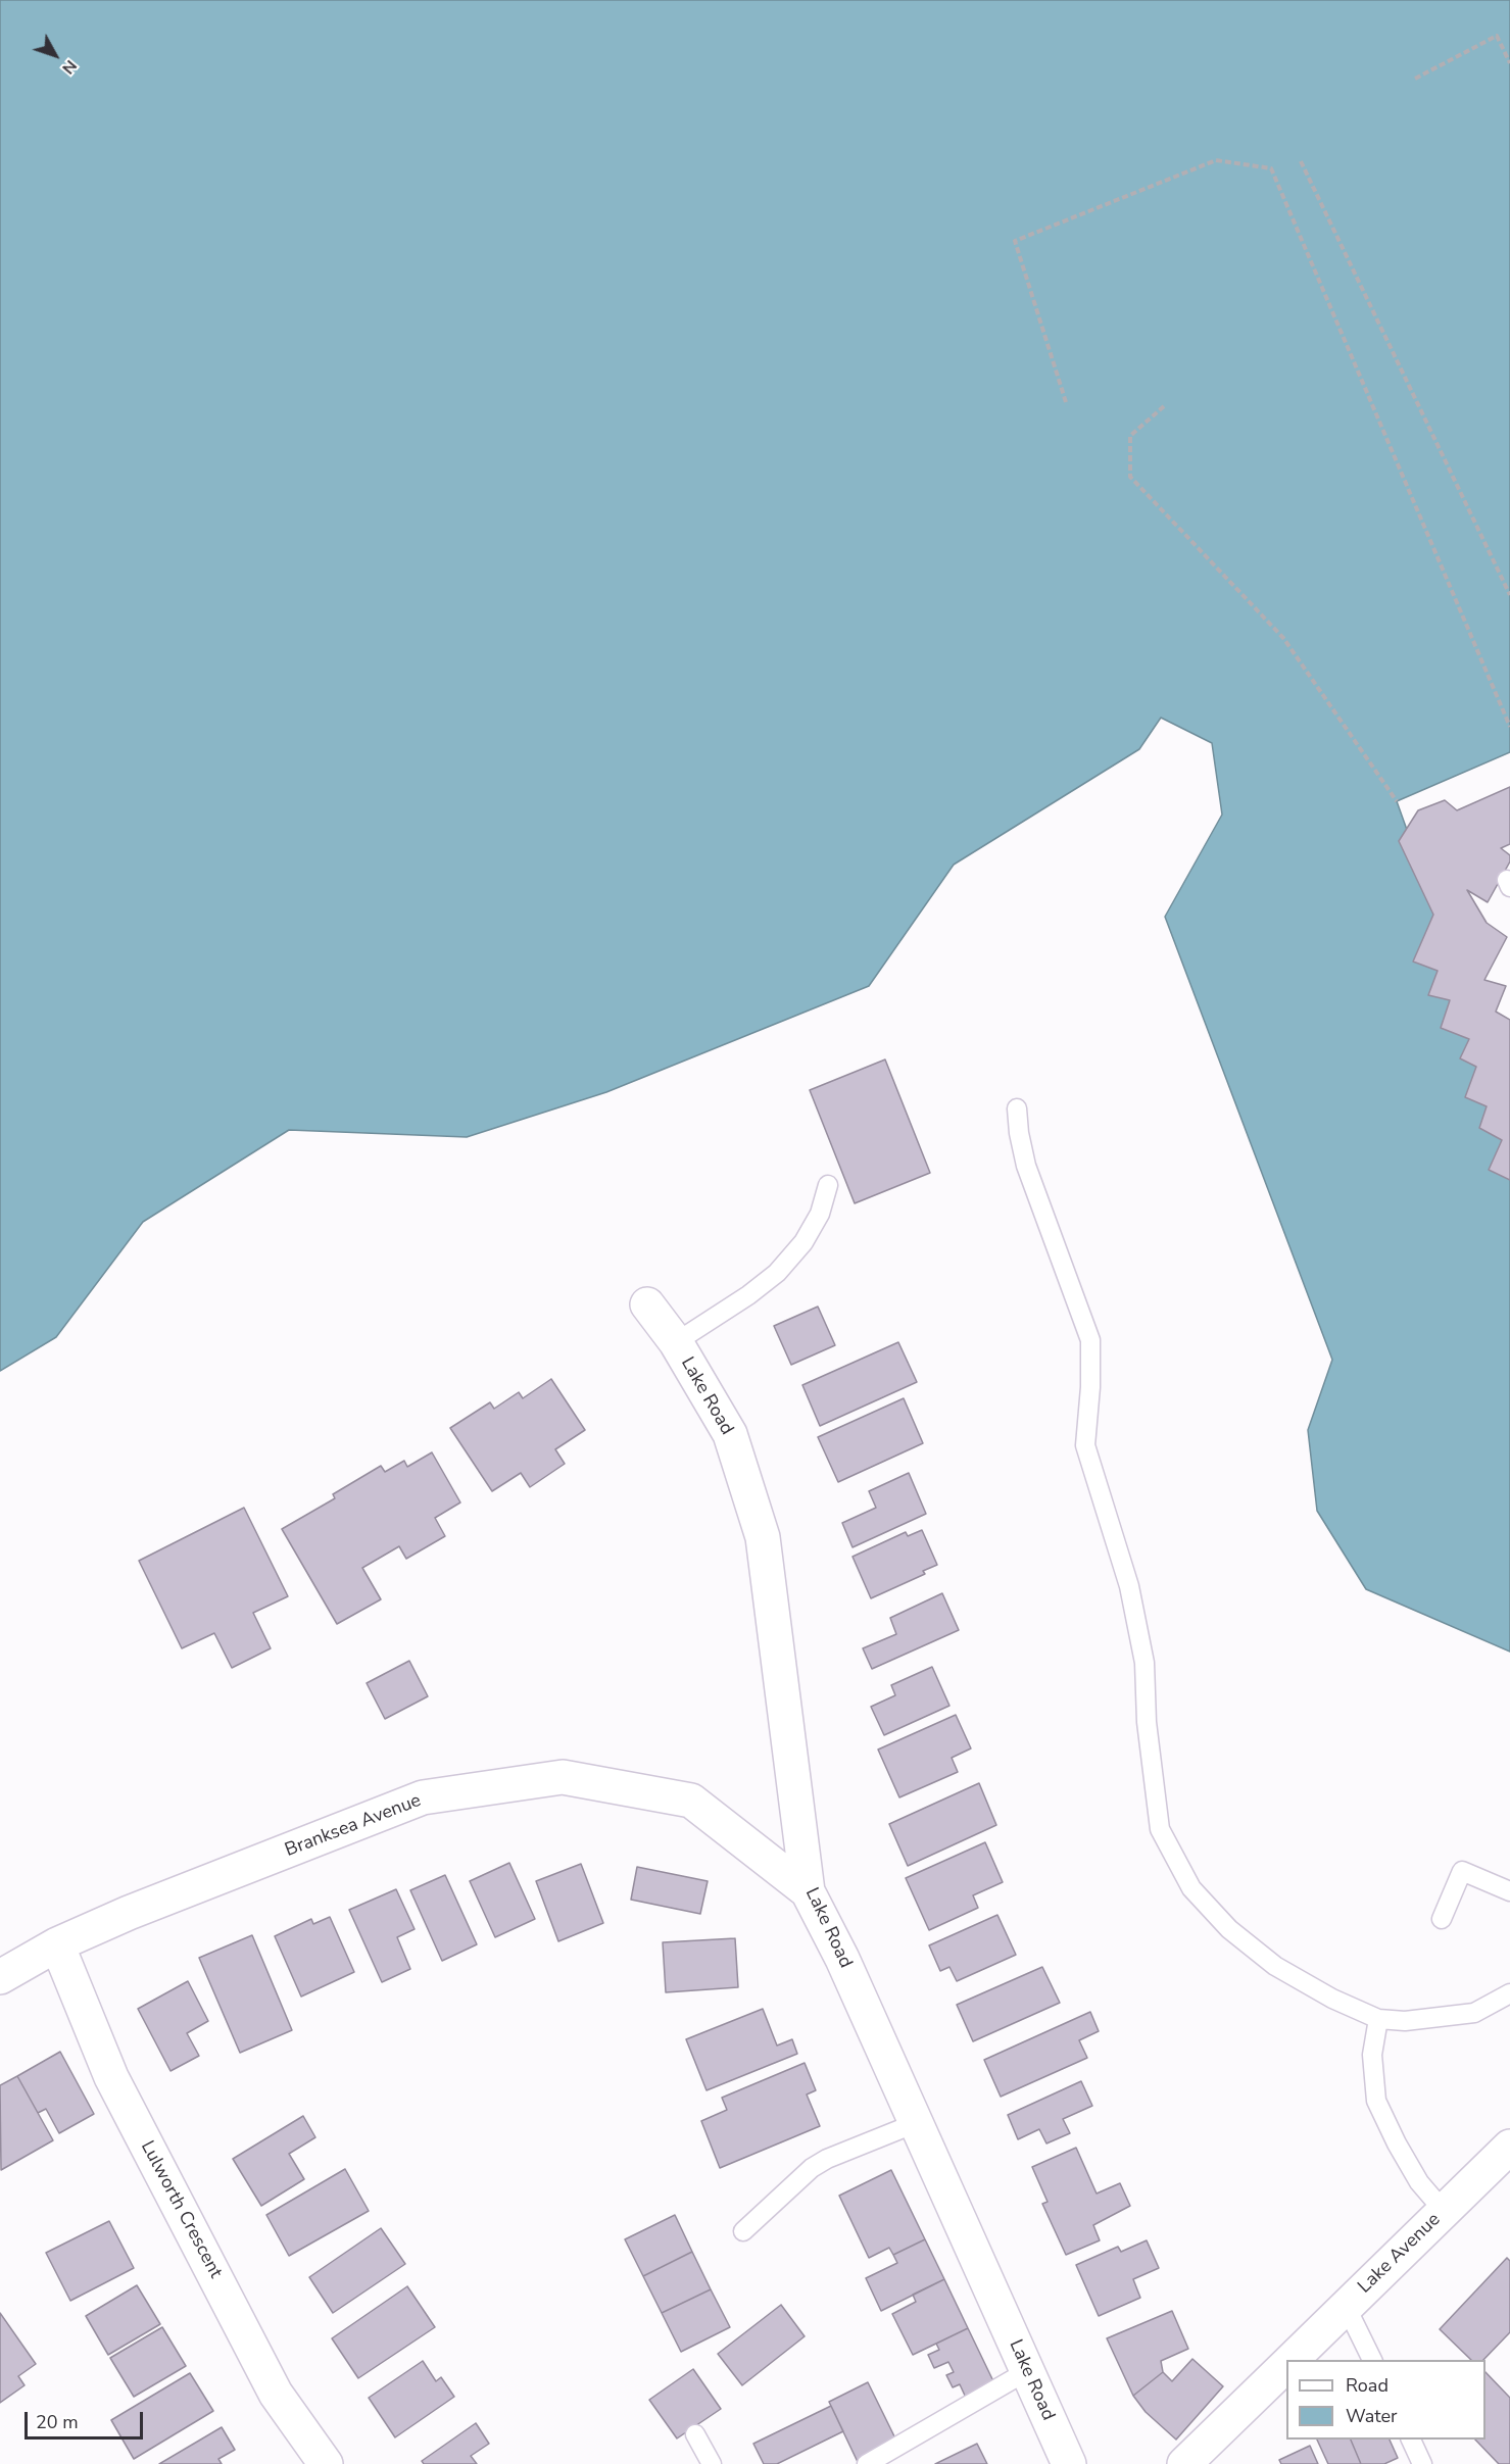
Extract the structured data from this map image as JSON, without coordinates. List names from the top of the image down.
{
  "streets": {
    "street": [
      "Lake Road",
      "Branksea Avenue",
      "Lulworth Crescent",
      "Lake Avenue"
    ]
  },
  "crossings": [
    ["Lake Road", "Branksea Avenue"],
    ["Branksea Avenue", "Lulworth Crescent"]
  ],
  "legend": ["Road", "Water"],
  "scale_bar": "20 m",
  "north": "bottom right"
}
